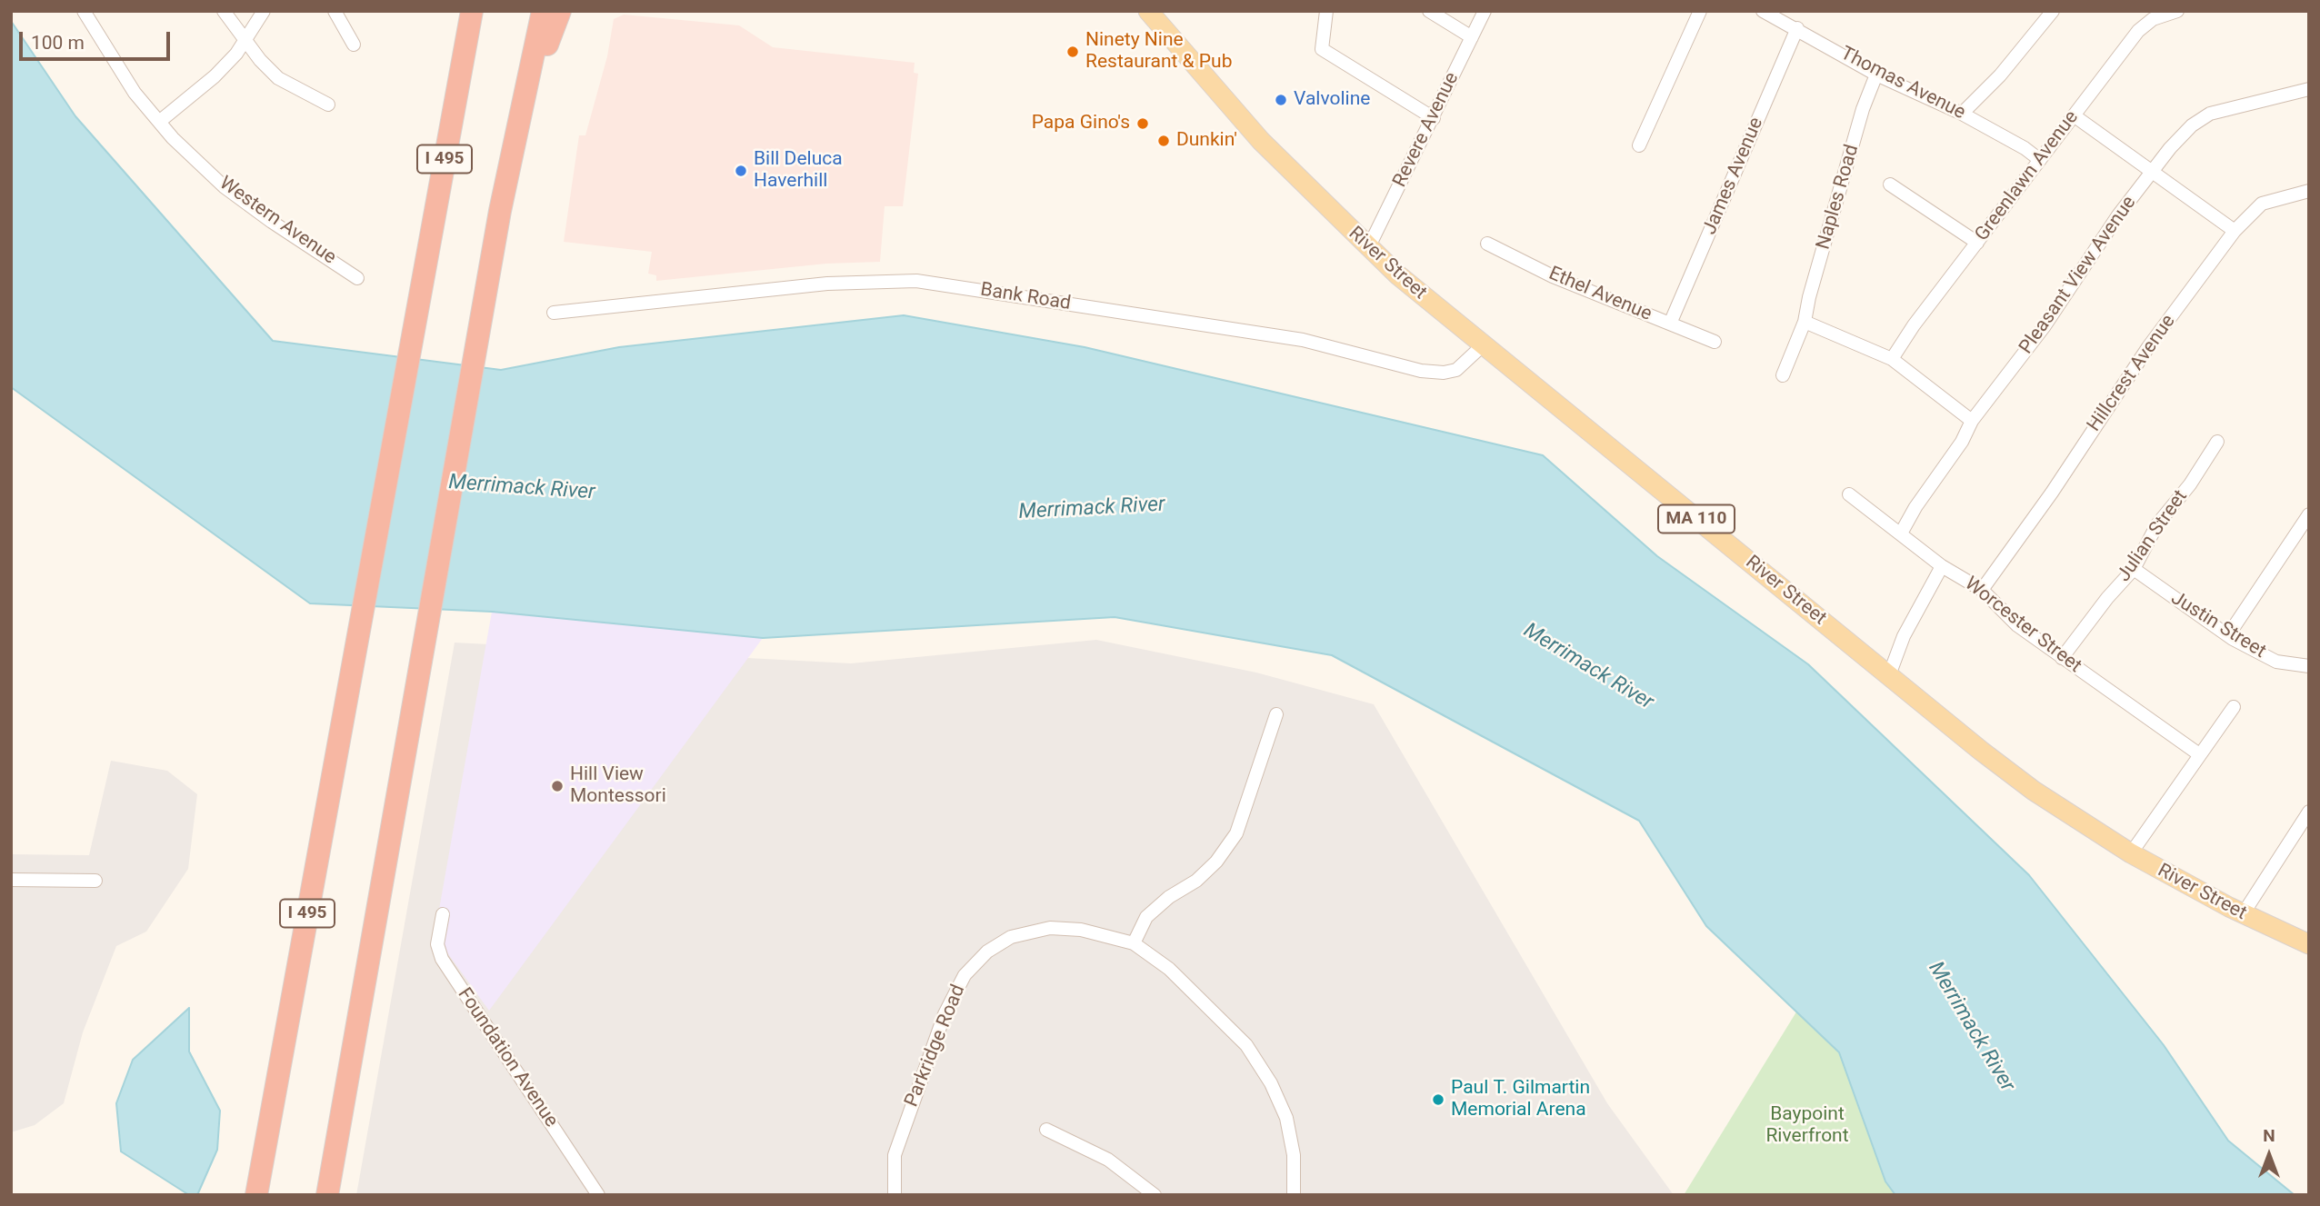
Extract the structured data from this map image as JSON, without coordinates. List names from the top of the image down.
{
  "streets": {
    "highway": ["I 495"],
    "main road": ["River Street", "MA 110"],
    "street": [
      "Thomas Avenue",
      "Revere Avenue",
      "James Avenue",
      "Greenlawn Avenue",
      "Naples Road",
      "Western Avenue",
      "Pleasant View Avenue",
      "Ethel Avenue",
      "Bank Road",
      "Hillcrest Avenue",
      "Julian Street",
      "Worcester Street",
      "Justin Street",
      "Parkridge Road",
      "Foundation Avenue"
    ]
  },
  "crossings": [
    ["Thomas Avenue", "James Avenue"],
    ["Thomas Avenue", "Greenlawn Avenue"],
    ["Thomas Avenue", "Naples Road"],
    ["Revere Avenue", "River Street"],
    ["James Avenue", "Ethel Avenue"],
    ["River Street", "Bank Road"],
    ["Pleasant View Avenue", "Worcester Street"],
    ["Hillcrest Avenue", "Worcester Street"],
    ["Julian Street", "Worcester Street"],
    ["Julian Street", "Justin Street"]
  ],
  "water": ["Merrimack River"],
  "parks": ["Baypoint Riverfront"],
  "places": [
    "Ninety Nine Restaurant & Pub",
    "Valvoline",
    "Papa Gino's",
    "Dunkin'",
    "Bill Deluca Haverhill",
    "Hill View Montessori",
    "Paul T. Gilmartin Memorial Arena"
  ],
  "scale_bar": "100 m",
  "north": "top"
}
